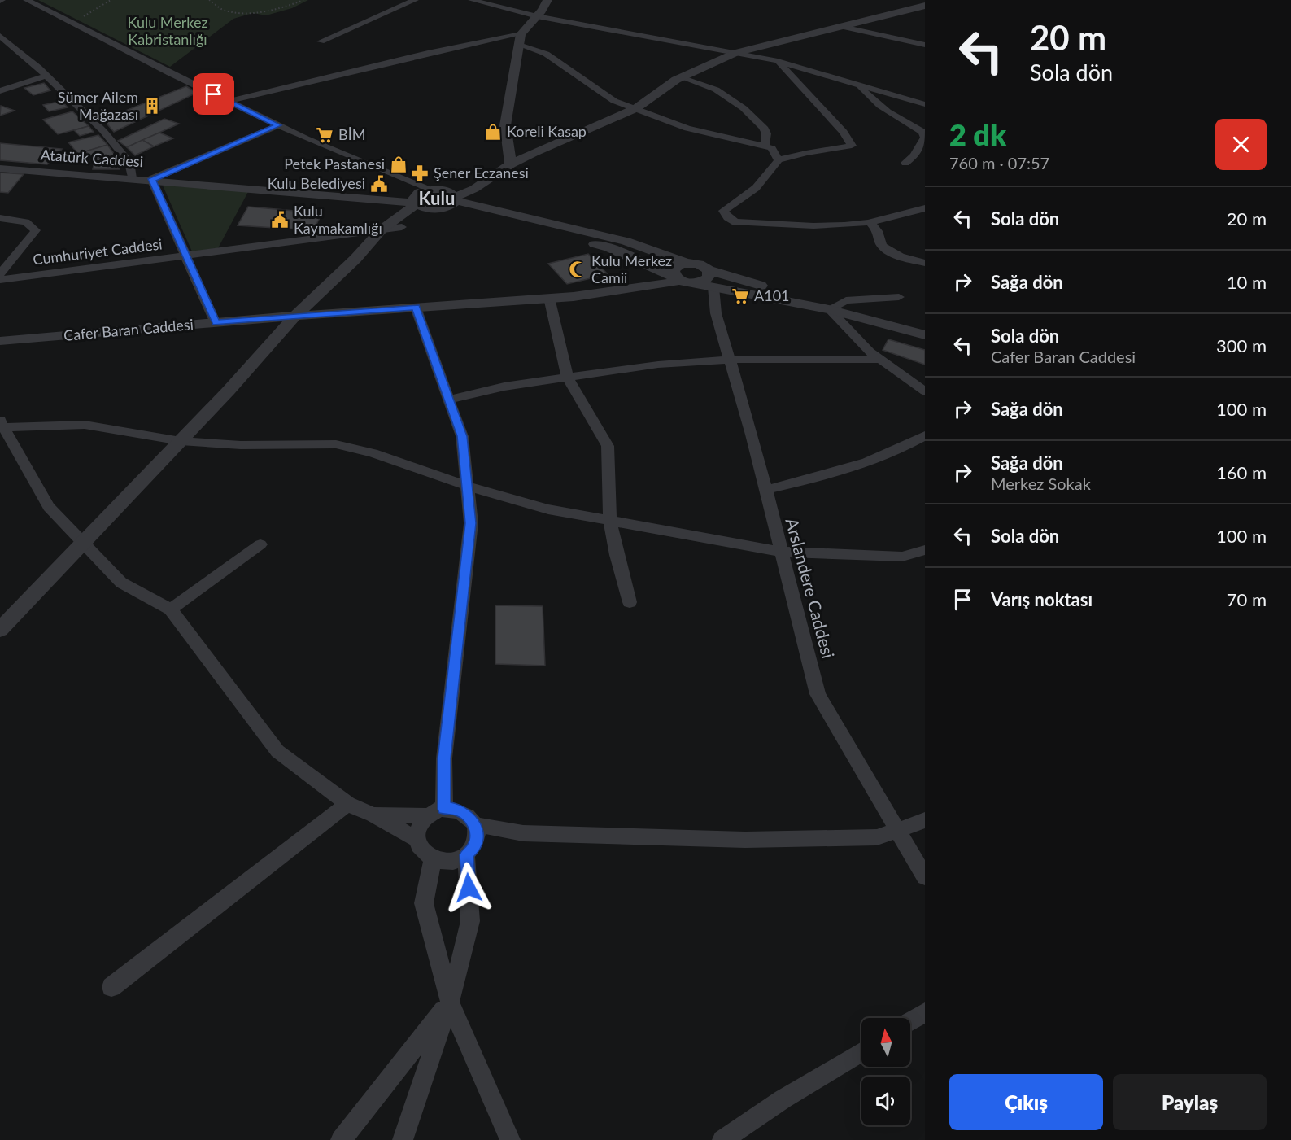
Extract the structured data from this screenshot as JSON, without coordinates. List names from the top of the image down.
{
  "streets": {
    "street": [
      "Atatürk Caddesi",
      "Cumhuriyet Caddesi",
      "Cafer Baran Caddesi",
      "Arslandere Caddesi"
    ]
  },
  "districts": ["Kulu"],
  "parks": ["Kulu Merkez Kabristanlığı"],
  "places": {
    "building": ["Sümer Ailem Mağazası"],
    "shop": ["Koreli Kasap", "Petek Pastanesi"],
    "supermarket": ["BİM", "A101"],
    "pharmacy": ["Şener Eczanesi"],
    "public building": ["Kulu Belediyesi", "Kulu Kaymakamlığı"],
    "mosque": ["Kulu Merkez Camii"]
  },
  "north": "top",
  "page": {
    "turn": ["20 m", "Sola dön"],
    "heading": ["2 dk", "760 m · 07:57"],
    "list": [
      {
        "name": "Sola dön",
        "value": "20 m"
      },
      {
        "name": "Sağa dön",
        "value": "10 m"
      },
      {
        "name": "Sola dön",
        "note": "Cafer Baran Caddesi",
        "value": "300 m"
      },
      {
        "name": "Sağa dön",
        "value": "100 m"
      },
      {
        "name": "Sağa dön",
        "note": "Merkez Sokak",
        "value": "160 m"
      },
      {
        "name": "Sola dön",
        "value": "100 m"
      },
      {
        "name": "Varış noktası",
        "value": "70 m"
      }
    ],
    "buttons": ["Çıkış", "Paylaş"]
  }
}
